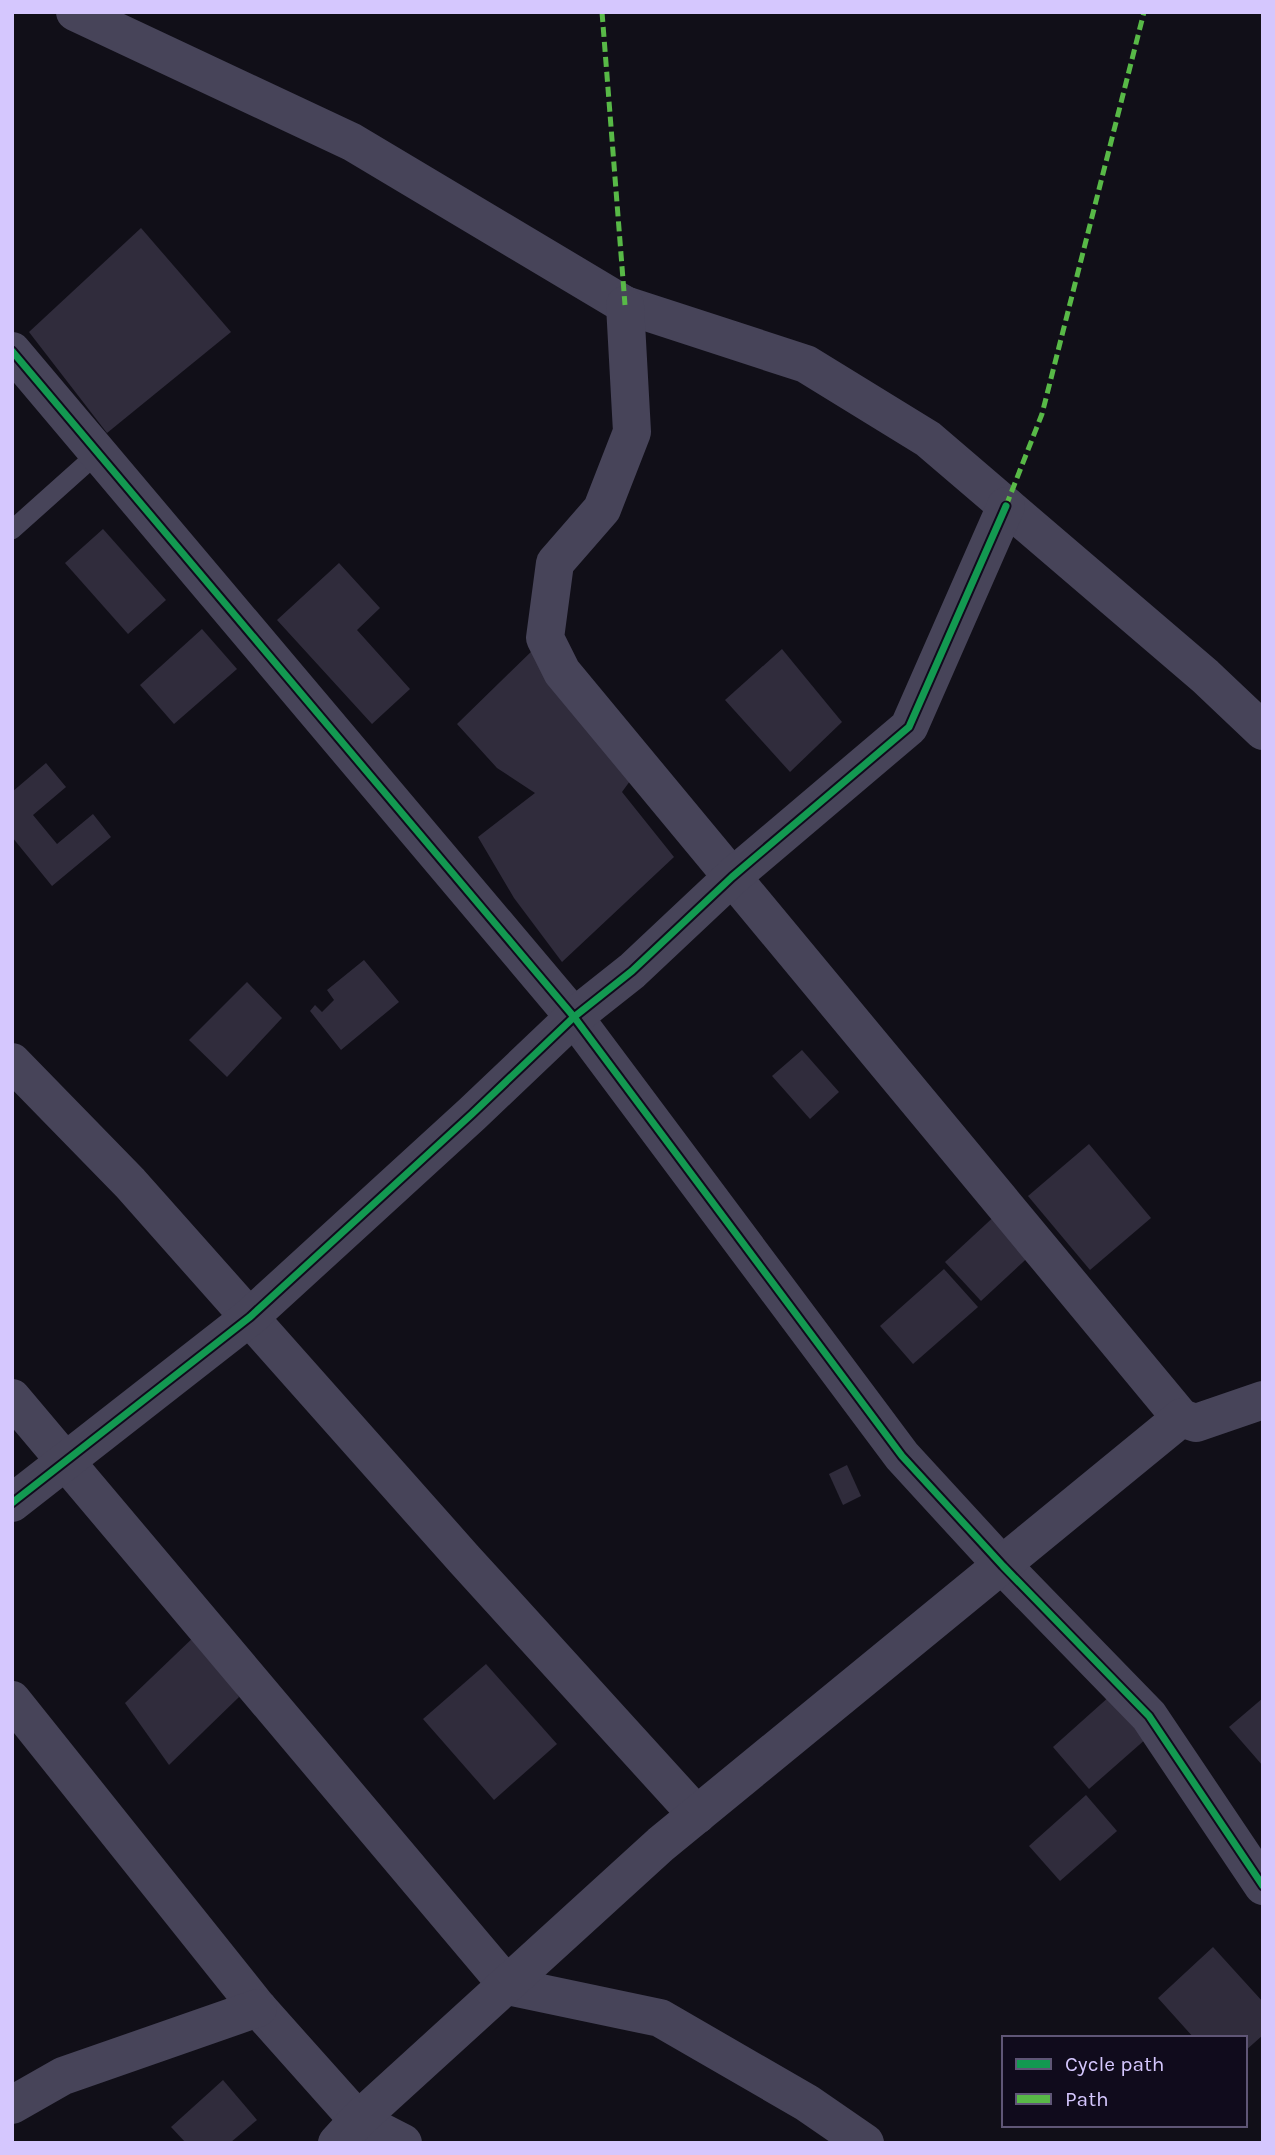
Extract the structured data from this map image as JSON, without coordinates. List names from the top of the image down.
{
  "legend": ["Cycle path", "Path"]
}
